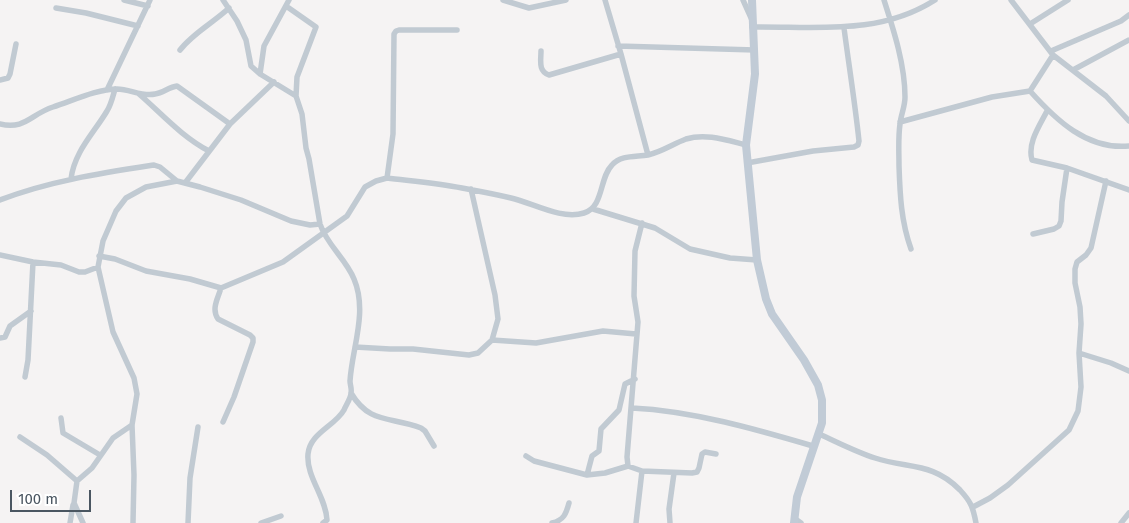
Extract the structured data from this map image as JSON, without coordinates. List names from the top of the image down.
{
  "scale_bar": "100 m"
}
